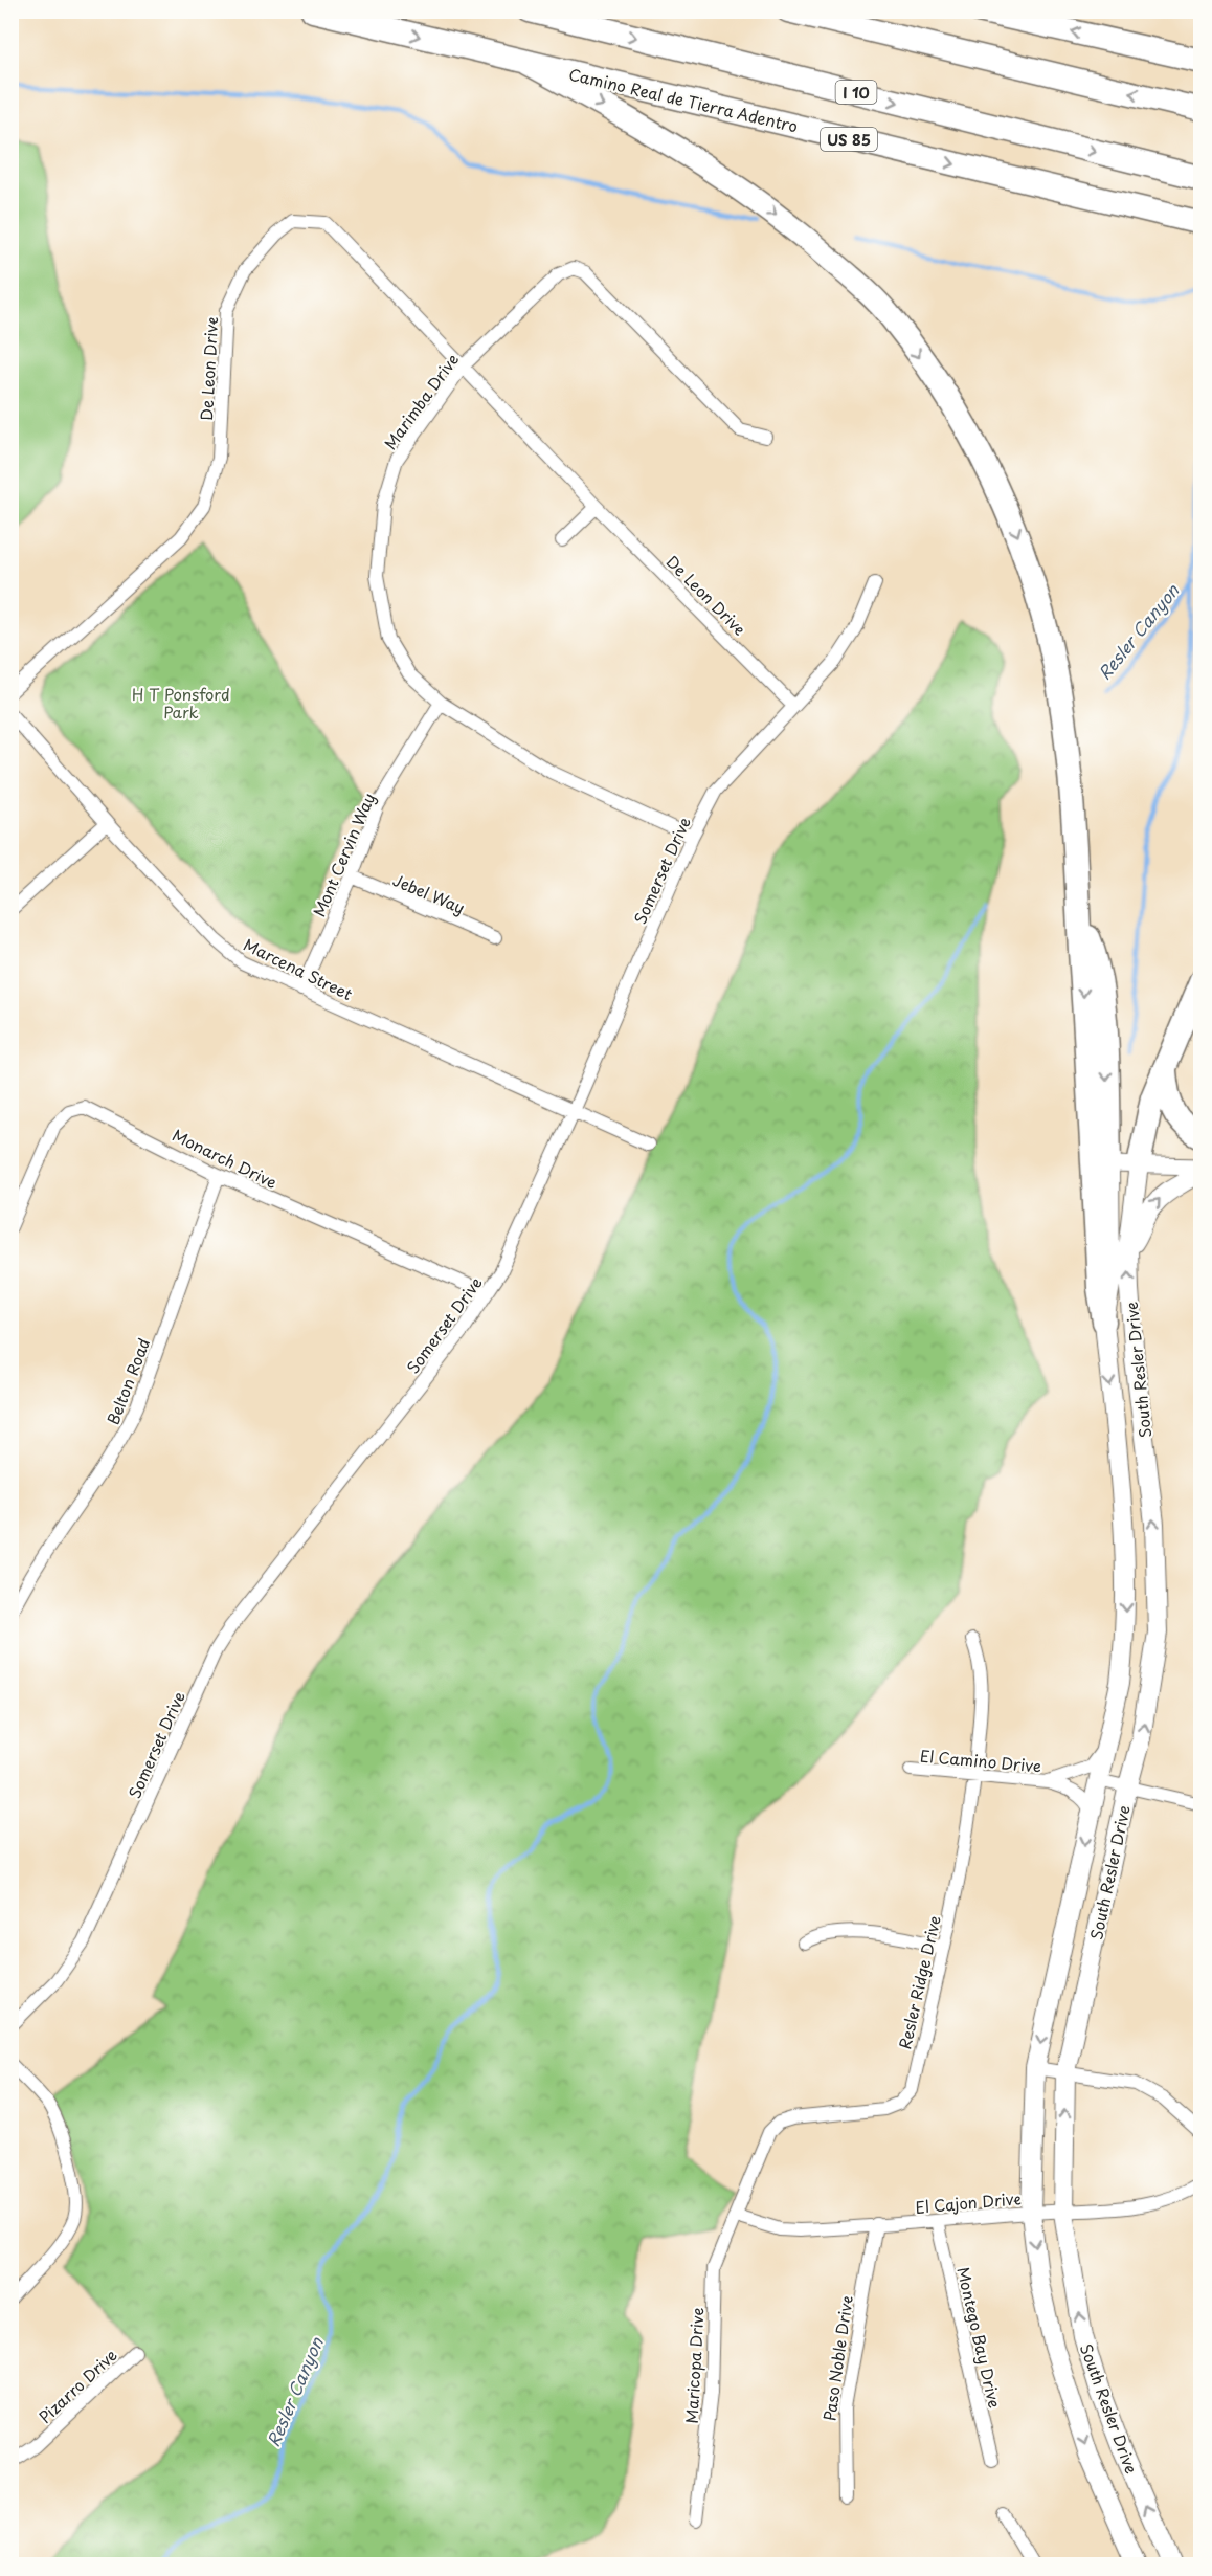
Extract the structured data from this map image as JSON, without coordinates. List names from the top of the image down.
{
  "streets": {
    "highway": ["I 10", "Camino Real de Tierra Adentro", "US 85"],
    "main road": ["South Resler Drive"],
    "street": [
      "De Leon Drive",
      "Marimba Drive",
      "Mont Cervin Way",
      "Somerset Drive",
      "Jebel Way",
      "Marcena Street",
      "Monarch Drive",
      "Belton Road",
      "El Camino Drive",
      "Resler Ridge Drive",
      "El Cajon Drive",
      "Montego Bay Drive",
      "Paso Noble Drive",
      "Maricopa Drive",
      "Pizarro Drive"
    ]
  },
  "crossings": [
    ["De Leon Drive", "Marimba Drive"],
    ["De Leon Drive", "Somerset Drive"],
    ["Marimba Drive", "Mont Cervin Way"],
    ["Marimba Drive", "Somerset Drive"],
    ["Mont Cervin Way", "Jebel Way"],
    ["Mont Cervin Way", "Marcena Street"],
    ["Somerset Drive", "Marcena Street"],
    ["Somerset Drive", "Monarch Drive"],
    ["Monarch Drive", "Belton Road"],
    ["South Resler Drive", "El Cajon Drive"],
    ["El Camino Drive", "Resler Ridge Drive"],
    ["Resler Ridge Drive", "El Cajon Drive"],
    ["Resler Ridge Drive", "Maricopa Drive"],
    ["El Cajon Drive", "Montego Bay Drive"],
    ["El Cajon Drive", "Paso Noble Drive"],
    ["El Cajon Drive", "Maricopa Drive"]
  ],
  "water": ["Resler Canyon"],
  "parks": ["H T Ponsford Park"]
}
